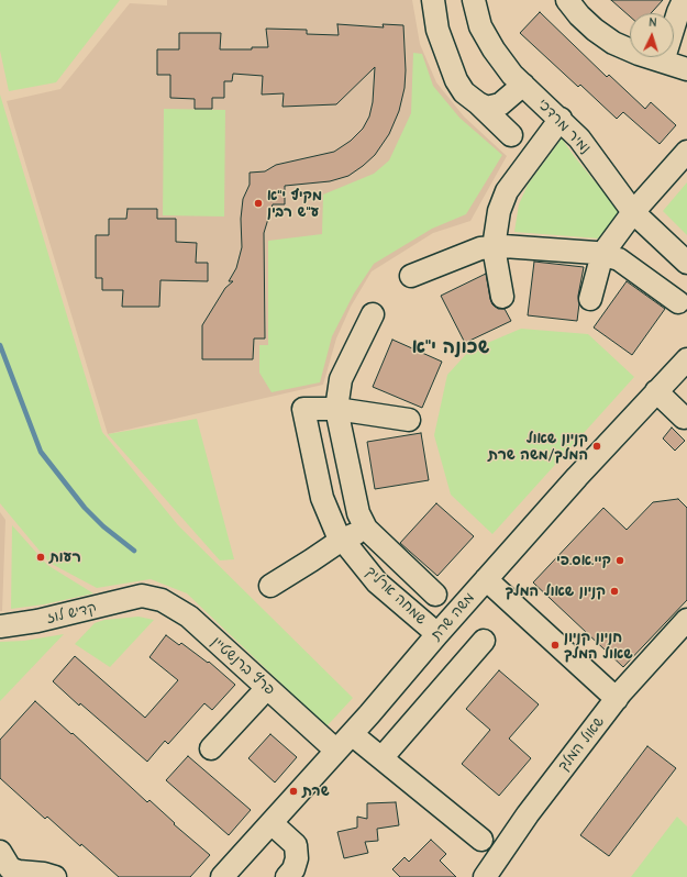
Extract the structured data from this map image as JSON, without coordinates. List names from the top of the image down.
{
  "streets": {
    "street": [
      "נמיר מרדכי",
      "שמחה ארליך",
      "קדיש לוז",
      "משה שרת",
      "פרץ ברנשטיין",
      "שאול המלך"
    ]
  },
  "crossings": [
    ["שמחה ארליך", "משה שרת"],
    ["קדיש לוז", "פרץ ברנשטיין"],
    ["משה שרת", "פרץ ברנשטיין"]
  ],
  "districts": ["שכונה י\"א"],
  "places": [
    "מקיף י\"א ע\"ש רבין",
    "קניון שאול המלך/משה שרת",
    "רעות",
    "קיי.אס.פי",
    "קניון שאול המלך",
    "חניון קניון שאול המלך",
    "שרת"
  ],
  "north": "top"
}
